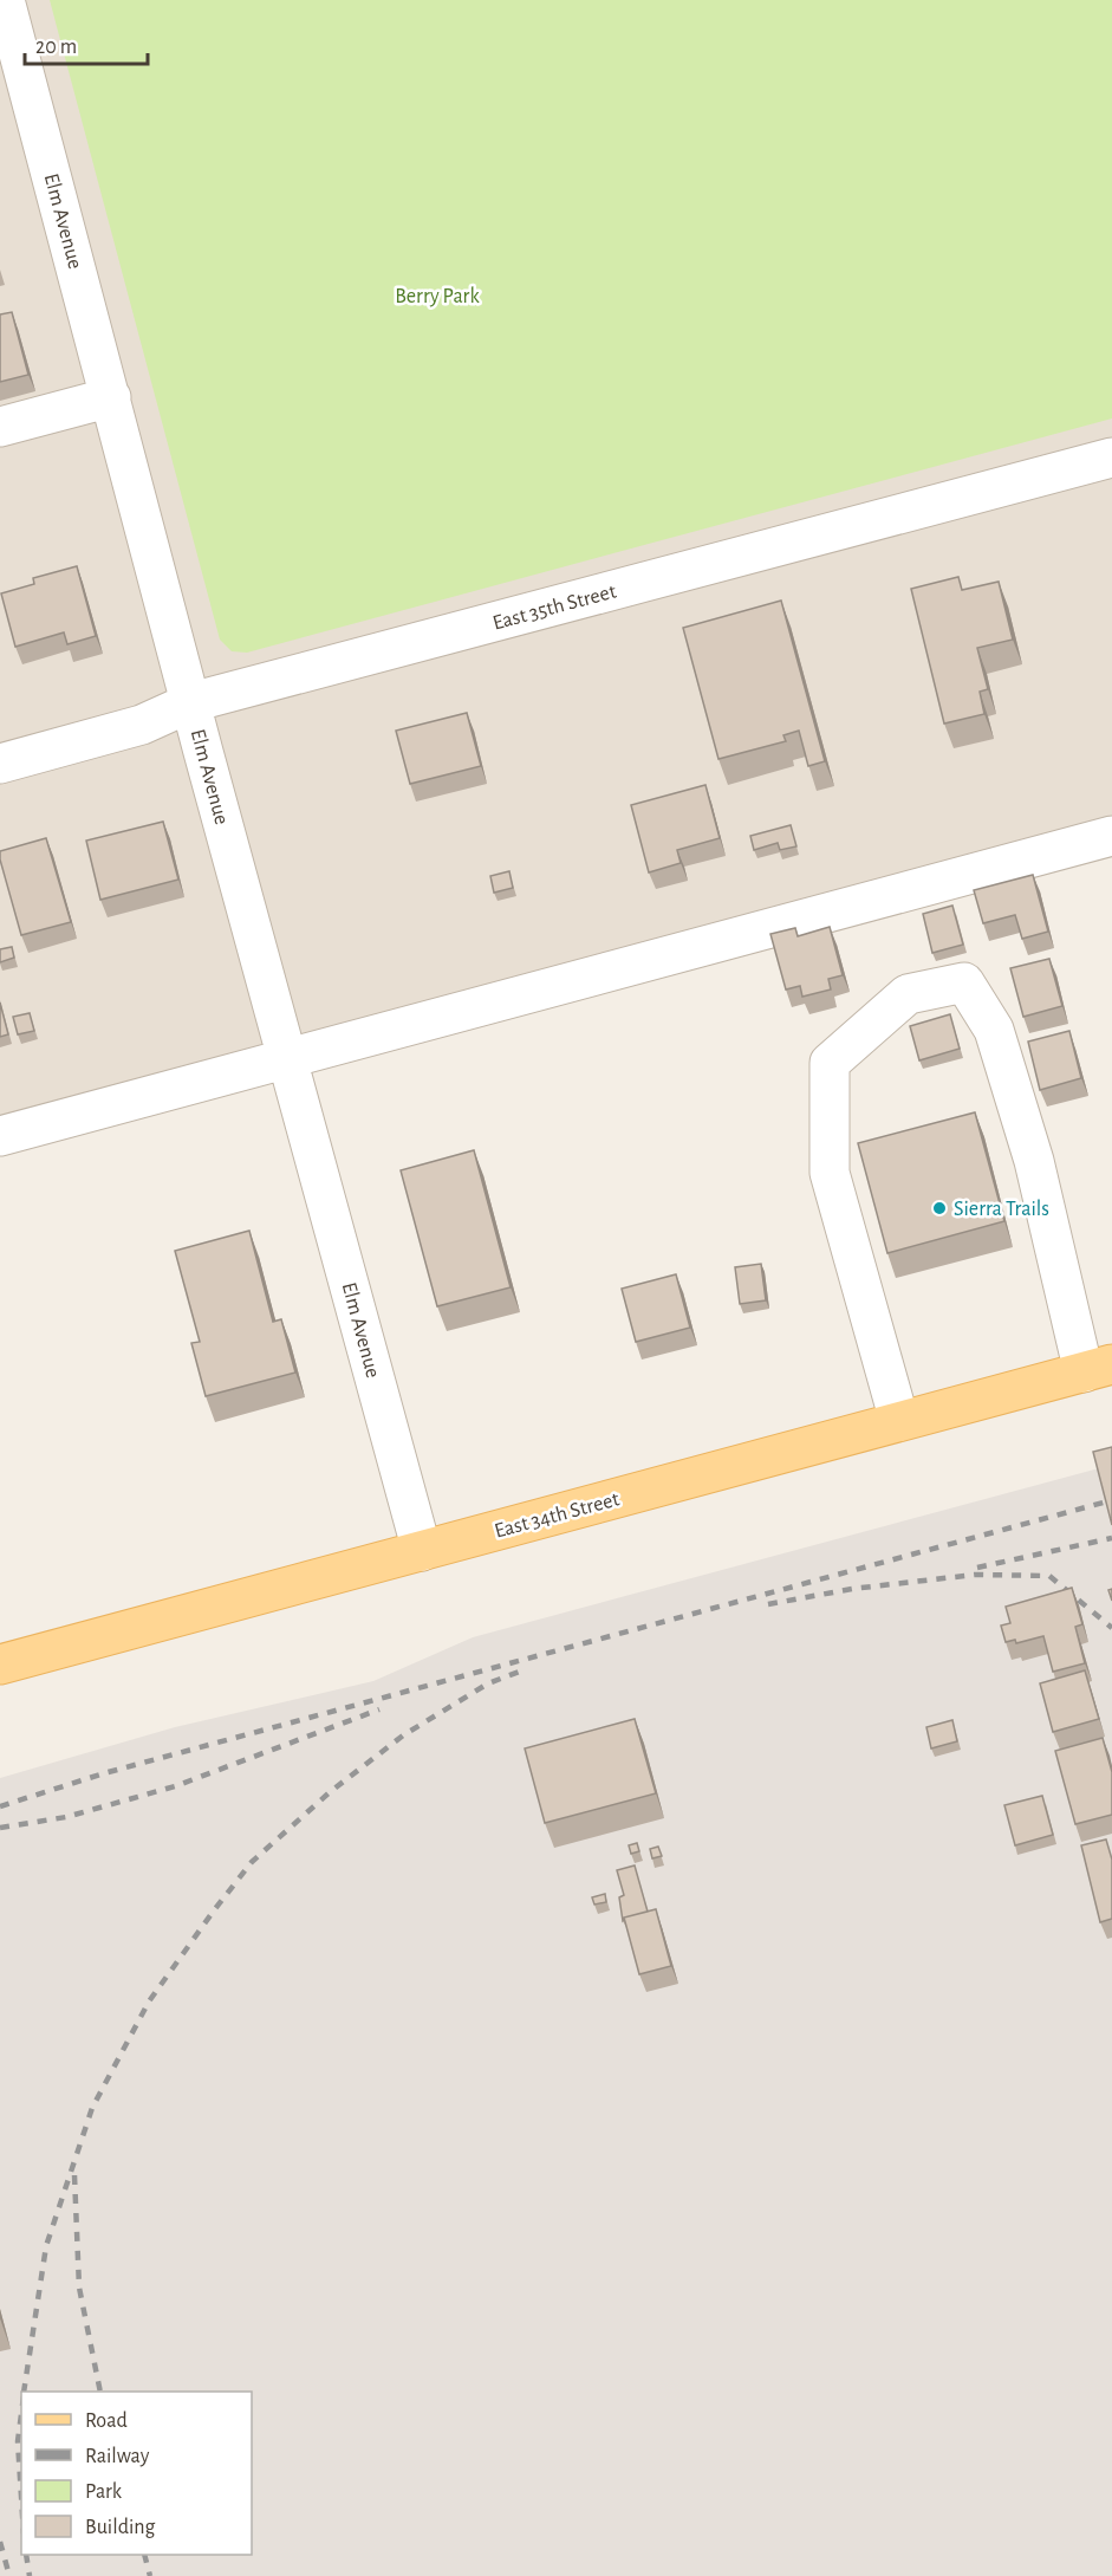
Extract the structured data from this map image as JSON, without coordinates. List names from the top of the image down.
{
  "streets": {
    "main road": ["East 34th Street"],
    "street": ["Elm Avenue", "East 35th Street"]
  },
  "crossings": [
    ["Elm Avenue", "East 35th Street"],
    ["Elm Avenue", "East 34th Street"]
  ],
  "parks": ["Berry Park"],
  "places": ["Sierra Trails"],
  "legend": [
    "Road",
    "Railway",
    "Park",
    "Building"
  ],
  "scale_bar": "20 m"
}
